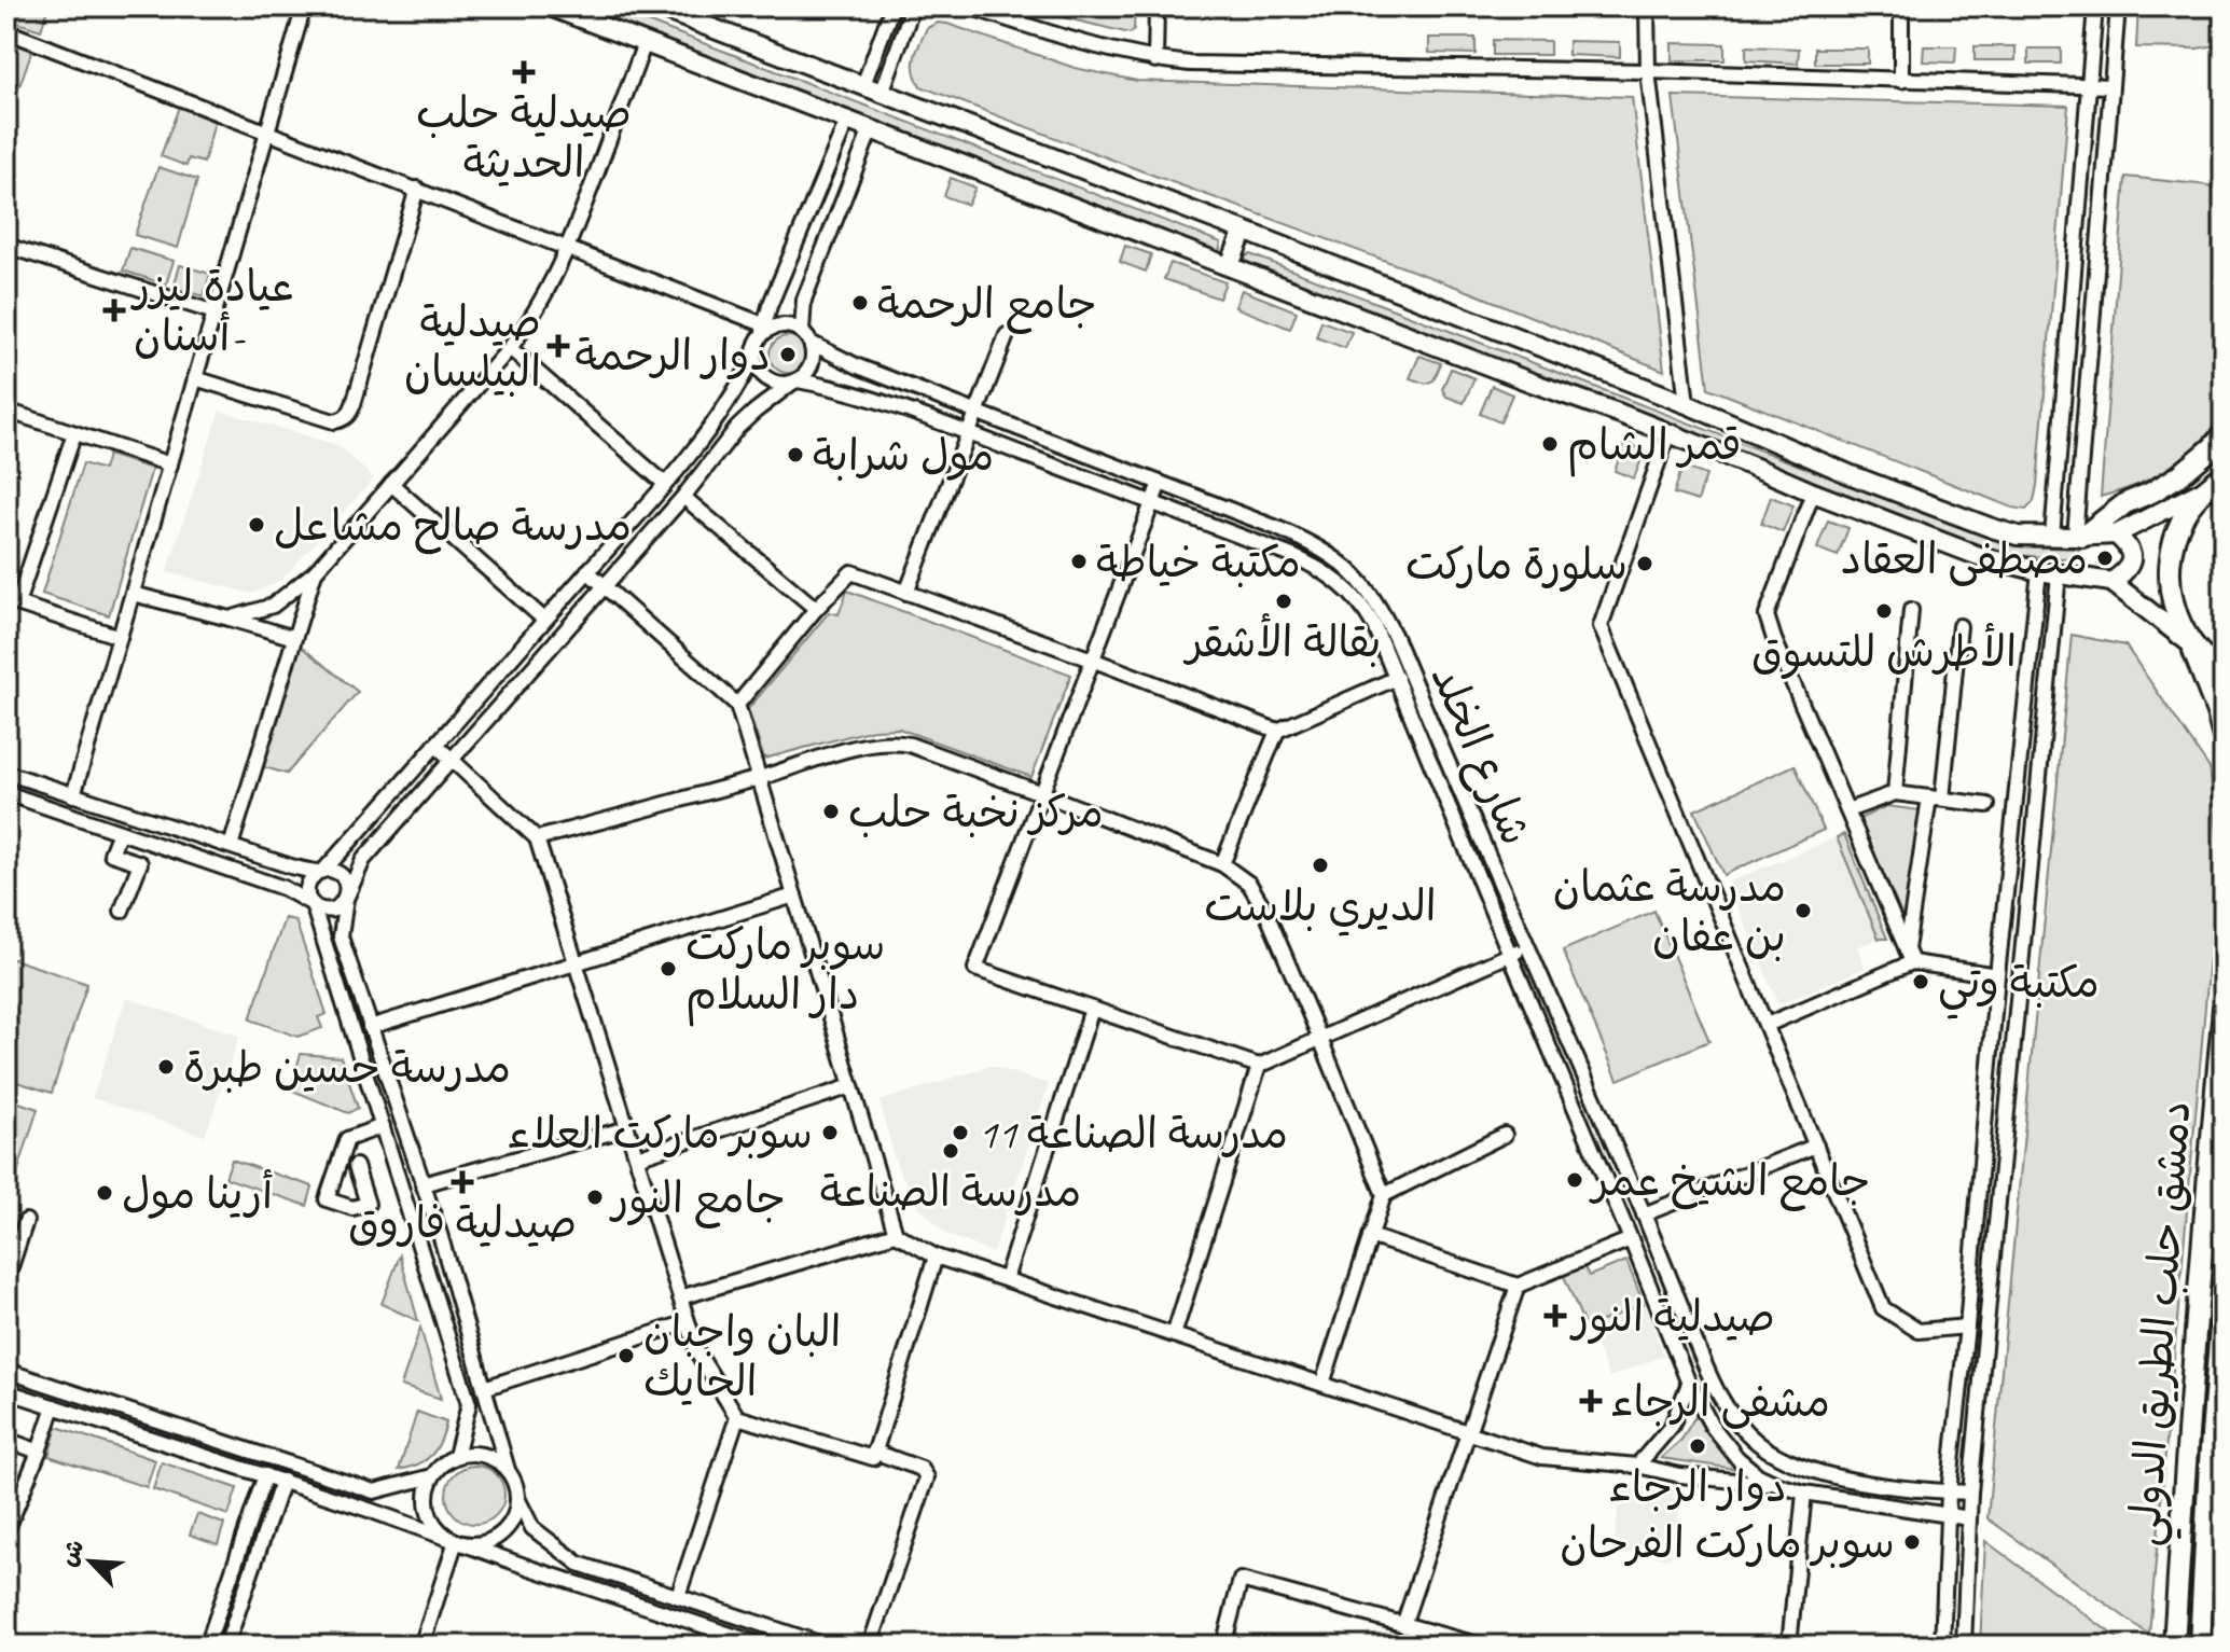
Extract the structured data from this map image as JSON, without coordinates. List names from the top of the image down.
{
  "streets": {
    "highway": ["دمشق حلب الطريق الدولي"],
    "street": ["شارع الخلد"]
  },
  "places": {
    "health": [
      "صيدلية حلب الحديثة",
      "عيادة ليزر أسنان-",
      "صيدلية البيلسان",
      "صيدلية فاروق",
      "صيدلية النور",
      "مشفى الرجاء"
    ],
    "other": [
      "جامع الرحمة",
      "دوار الرحمة",
      "قمر الشام",
      "مول شرابة",
      "مدرسة صالح مشاعل",
      "مصطفى العقاد",
      "مكتبة خياطة",
      "سلورة ماركت",
      "بقالة الأشقر",
      "الأطرش للتسوق",
      "مركز نخبة حلب",
      "الديري بلاست",
      "مدرسة عثمان بن عفان",
      "سوبر ماركت دار السلام",
      "مكتبة وتي",
      "مدرسة حسين طبرة",
      "سوبر ماركت العلاء",
      "مدرسة الصناعة 11",
      "مدرسة الصناعة",
      "جامع الشيخ عمر",
      "أرينا مول",
      "جامع النور",
      "البان واجبان الحايك",
      "دوار الرجاء",
      "سوبر ماركت الفرحان"
    ]
  },
  "north": "top left"
}
